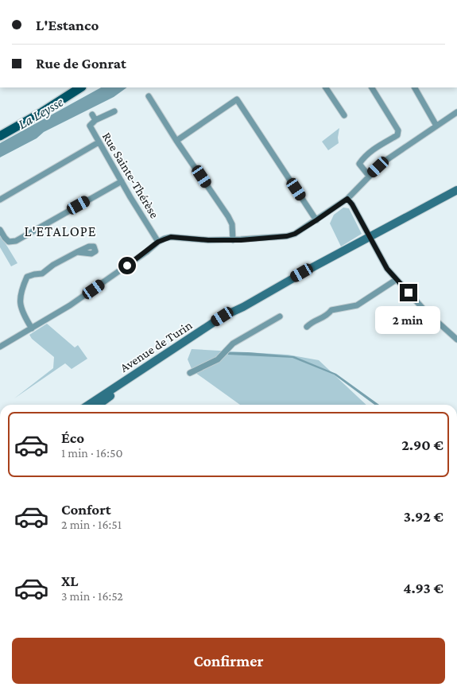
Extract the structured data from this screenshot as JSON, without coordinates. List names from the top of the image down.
{
  "streets": {
    "main road": ["Avenue de Turin"],
    "street": ["Rue Sainte-Thérèse"]
  },
  "districts": ["L'ETALOPE"],
  "water": ["La Leysse"],
  "page": {
    "banner": ["L'Estanco", "Rue de Gonrat"],
    "bubble": "2 min",
    "list": [
      {
        "name": "Éco",
        "note": "1 min · 16:50",
        "value": "2.90 €"
      },
      {
        "name": "Confort",
        "note": "2 min · 16:51",
        "value": "3.92 €"
      },
      {
        "name": "XL",
        "note": "3 min · 16:52",
        "value": "4.93 €"
      }
    ],
    "buttons": "Confirmer"
  }
}
